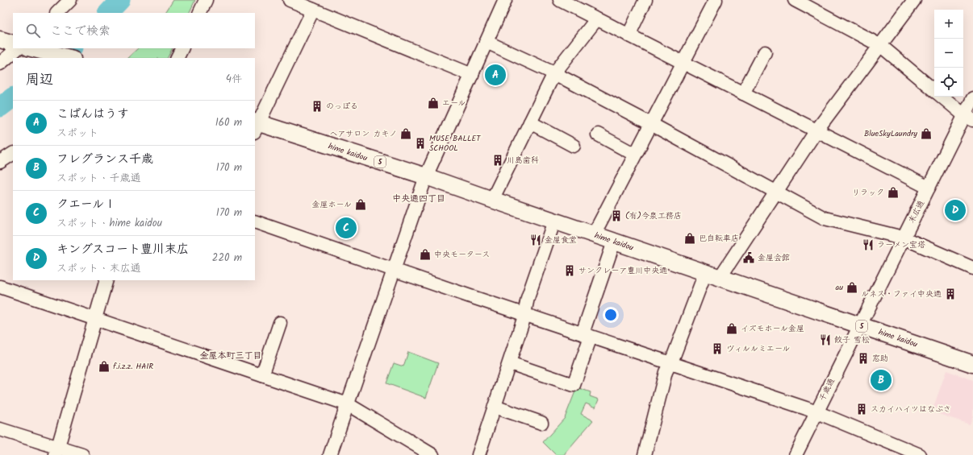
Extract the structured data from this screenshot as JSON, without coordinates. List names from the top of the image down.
{
  "streets": {
    "main road": ["hime kaidou", "5"],
    "street": ["末広通", "千歳通"]
  },
  "crossings": [
    ["hime kaidou", "末広通"],
    ["hime kaidou", "千歳通"],
    ["末広通", "千歳通"]
  ],
  "districts": ["中央通四丁目", "金屋本町三丁目"],
  "places": {
    "shop": [
      "エール",
      "ヘアサロン カキノ",
      "BlueSkyLaundry",
      "リラック",
      "金屋ホール",
      "巴自転車店",
      "中央モータース",
      "au",
      "イズモホール金屋",
      "f.i.z.z. HAIR"
    ],
    "building": [
      "のっぽる",
      "MUSE BALLET SCHOOL",
      "川島歯科",
      "(有)今泉工務店",
      "サンクレーア豊川中央通",
      "ルネス・ファイ中央通",
      "ヴィルルミエール",
      "窓助",
      "スカイハイツはなぶさ"
    ],
    "restaurant": ["金屋食堂", "ラーメン宝塔", "餃子 雪松"],
    "public building": ["金屋会館"]
  },
  "page": {
    "map_buttons": ["+", "−"],
    "search": "ここで検索",
    "heading": ["周辺", "4件"],
    "pins": [
      "A",
      "D",
      "C",
      "B"
    ],
    "list": [
      {
        "mark": "A",
        "name": "こぱんはうす",
        "note": "スポット",
        "value": "160 m"
      },
      {
        "mark": "B",
        "name": "フレグランス千歳",
        "note": "スポット · 千歳通",
        "value": "170 m"
      },
      {
        "mark": "C",
        "name": "クエールＩ",
        "note": "スポット · hime kaidou",
        "value": "170 m"
      },
      {
        "mark": "D",
        "name": "キングスコート豊川末広",
        "note": "スポット · 末広通",
        "value": "220 m"
      }
    ]
  }
}
